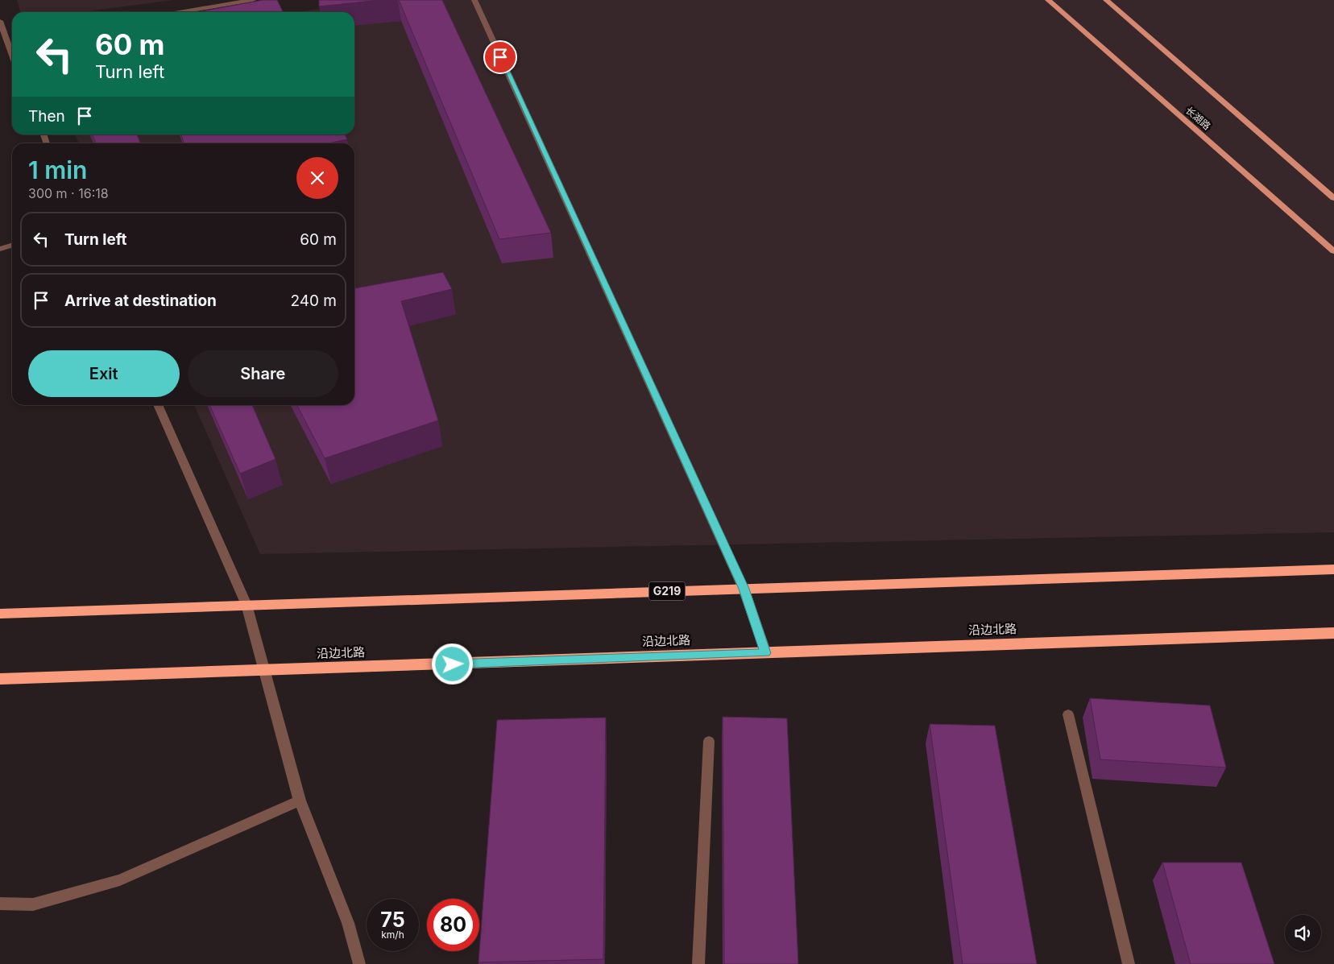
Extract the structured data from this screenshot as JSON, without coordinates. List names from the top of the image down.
{
  "streets": {
    "highway": ["G219", "沿边北路"],
    "main road": ["长湖路"]
  },
  "page": {
    "turn": ["60 m", "Turn left"],
    "then": "Then",
    "heading": ["1 min", "300 m · 16:18"],
    "list": [
      {
        "name": "Turn left",
        "value": "60 m"
      },
      {
        "name": "Arrive at destination",
        "value": "240 m"
      }
    ],
    "buttons": ["Exit", "Share"],
    "speed": "75 km/h",
    "limit": "80"
  }
}
